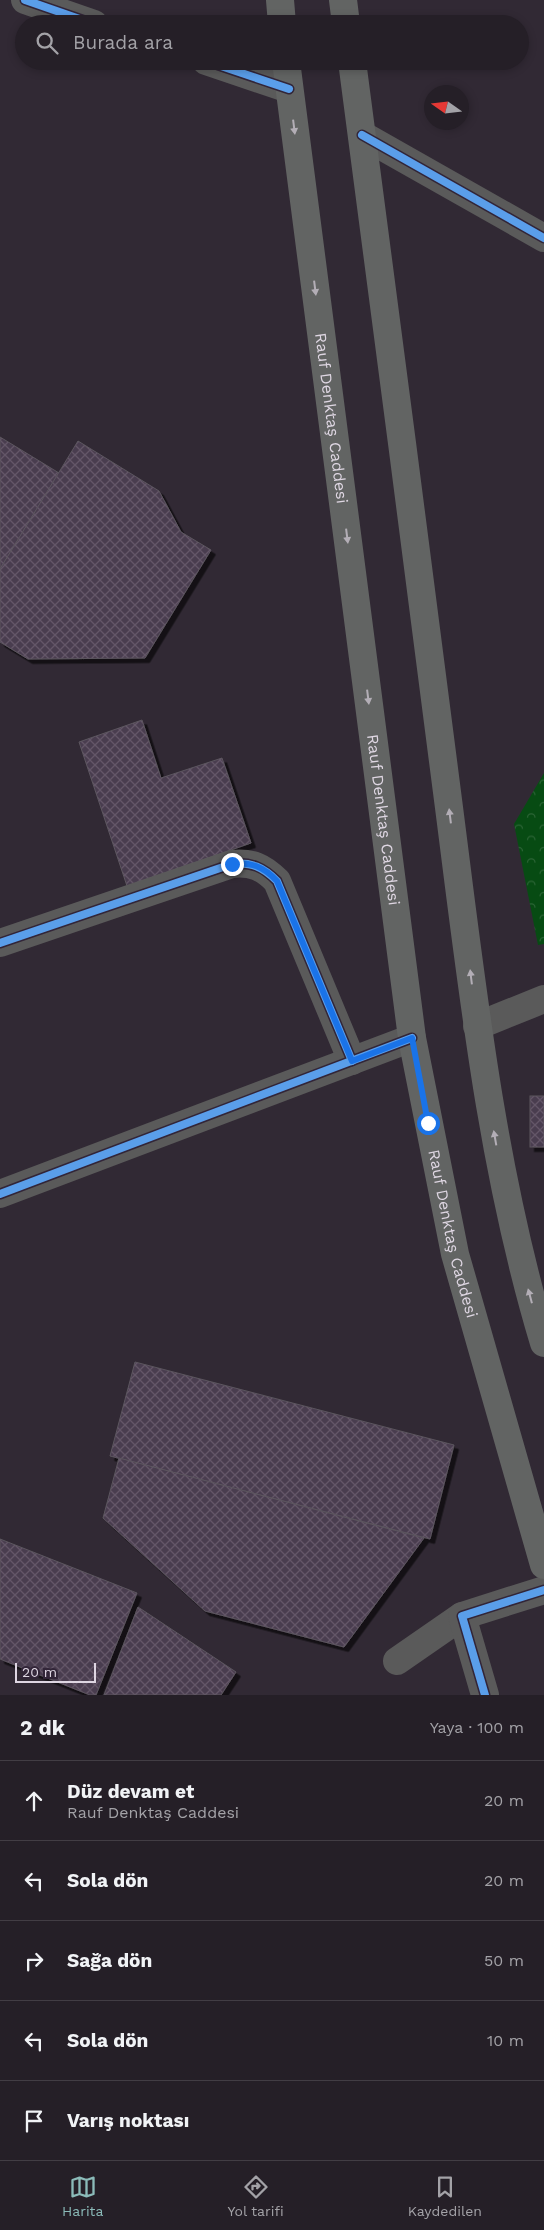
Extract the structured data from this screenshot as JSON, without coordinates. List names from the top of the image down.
{
  "streets": {
    "main road": ["Rauf Denktaş Caddesi"]
  },
  "scale_bar": "20 m",
  "north": "left",
  "page": {
    "search": "Burada ara",
    "scale": "20 m",
    "heading": ["2 dk", "Yaya · 100 m"],
    "list": [
      ["Düz devam et", "Rauf Denktaş Caddesi", "20 m"],
      ["Sola dön", "20 m"],
      ["Sağa dön", "50 m"],
      ["Sola dön", "10 m"],
      "Varış noktası"
    ],
    "nav": ["Harita", "Yol tarifi", "Kaydedilen"]
  }
}
